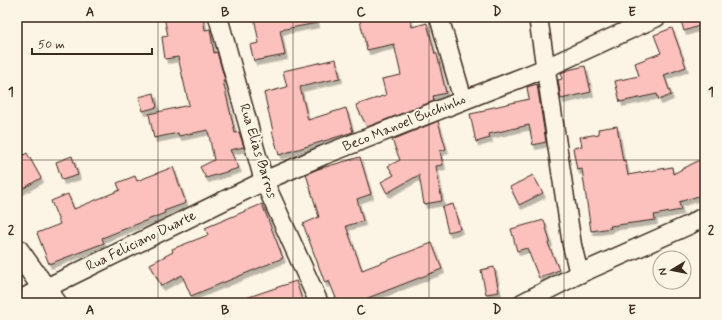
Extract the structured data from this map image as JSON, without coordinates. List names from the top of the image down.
{
  "streets": {
    "street": ["Beco Manoel Buchinho", "Rua Elias Barros", "Rua Feliciano Duarte"]
  },
  "crossings": [
    ["Beco Manoel Buchinho", "Rua Elias Barros"],
    ["Beco Manoel Buchinho", "Rua Feliciano Duarte"],
    ["Rua Elias Barros", "Rua Feliciano Duarte"]
  ],
  "scale_bar": "50 m",
  "north": "left",
  "grid": {
    "columns": [
      "A",
      "B",
      "C",
      "D",
      "E"
    ],
    "rows": ["1", "2"]
  }
}
